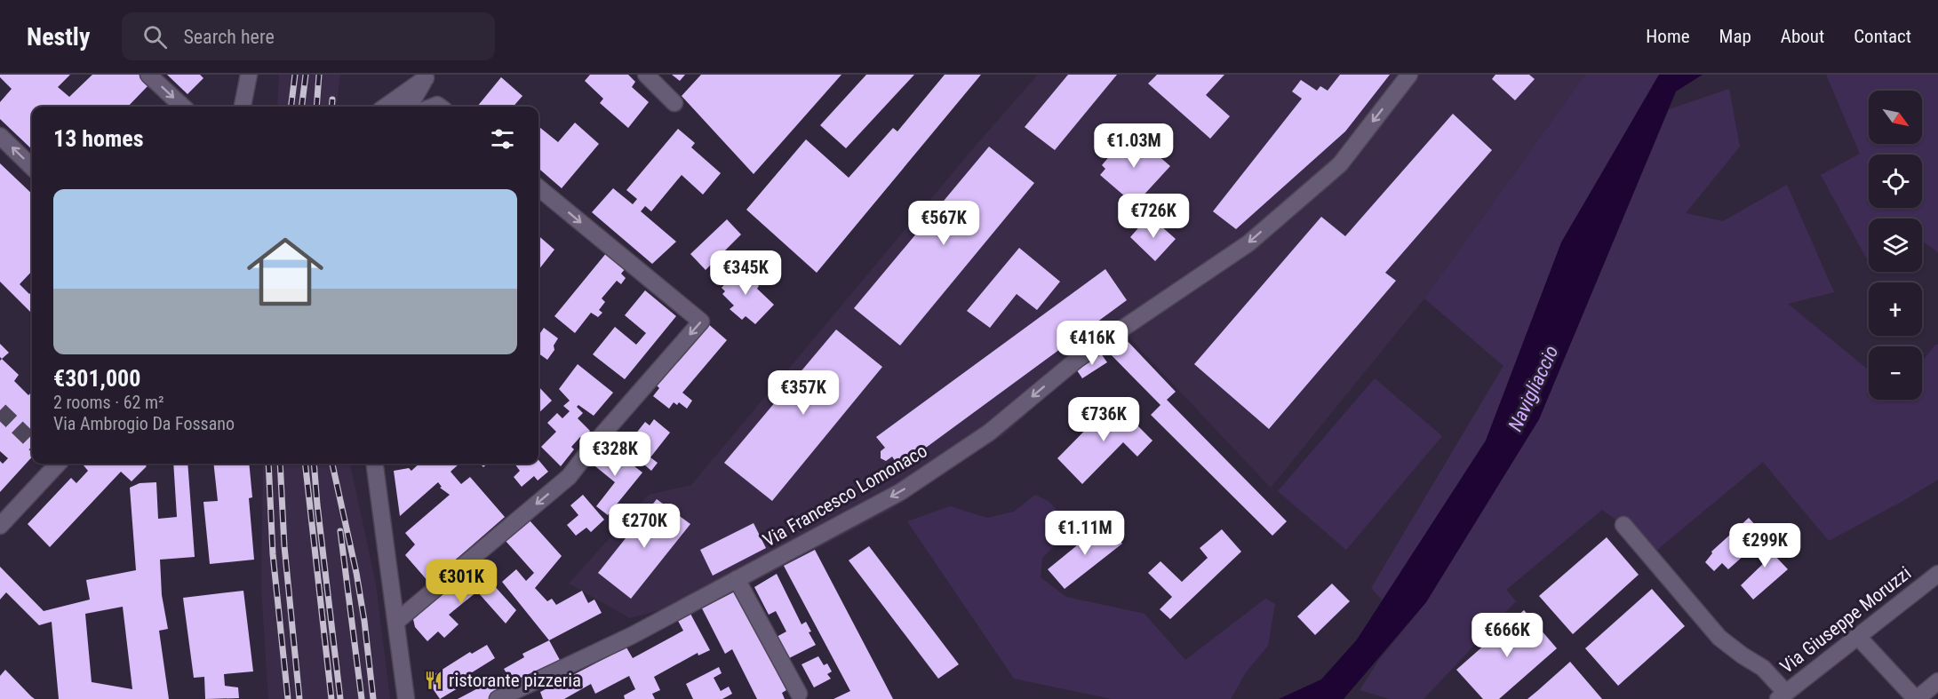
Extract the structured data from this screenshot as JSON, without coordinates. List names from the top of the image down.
{
  "streets": {
    "street": ["Via Francesco Lomonaco", "Via Giuseppe Moruzzi"]
  },
  "one_way": ["Via Francesco Lomonaco"],
  "water": ["Navigliaccio"],
  "places": {
    "restaurant": ["ristorante pizzeria"]
  },
  "north": "bottom right",
  "page": {
    "header": "Nestly",
    "search": "Search here",
    "nav": [
      "Home",
      "Map",
      "About",
      "Contact"
    ],
    "map_buttons": ["+", "−"],
    "heading": "13 homes",
    "price": [
      "€1.03M",
      "€726K",
      "€567K",
      "€345K",
      "€416K",
      "€357K",
      "€736K",
      "€328K",
      "€270K",
      "€1.11M",
      "€299K",
      "€301K",
      "€666K"
    ],
    "list": [
      {
        "name": "€301,000",
        "note": "2 rooms · 62 m² · Via Ambrogio Da Fossano"
      }
    ]
  }
}
